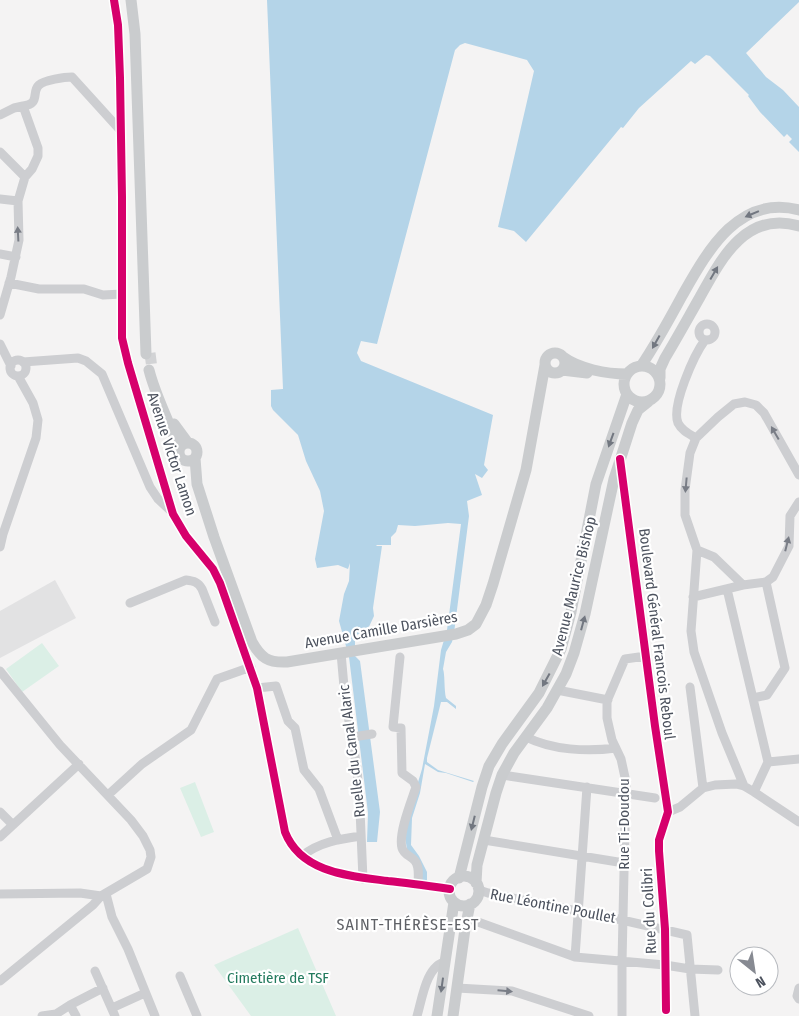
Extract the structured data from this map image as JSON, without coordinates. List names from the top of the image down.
{
  "streets": {
    "main road": ["Avenue Maurice Bishop", "Avenue Camille Darsières"],
    "street": [
      "Avenue Victor Lamon",
      "Boulevard Général Francois Reboul",
      "Ruelle du Canal Alaric",
      "Rue Ti-Doudou",
      "Rue Léontine Poullet",
      "Rue du Colibri"
    ]
  },
  "crossings": [
    ["Avenue Victor Lamon", "Avenue Maurice Bishop"],
    ["Avenue Victor Lamon", "Ruelle du Canal Alaric"],
    ["Avenue Victor Lamon", "Rue Léontine Poullet"],
    ["Avenue Maurice Bishop", "Boulevard Général Francois Reboul"],
    ["Avenue Maurice Bishop", "Rue Léontine Poullet"],
    ["Avenue Camille Darsières", "Ruelle du Canal Alaric"],
    ["Boulevard Général Francois Reboul", "Rue Ti-Doudou"],
    ["Boulevard Général Francois Reboul", "Rue du Colibri"],
    ["Rue Ti-Doudou", "Rue Léontine Poullet"],
    ["Rue Léontine Poullet", "Rue du Colibri"]
  ],
  "districts": ["SAINT-THÉRÈSE-EST"],
  "parks": ["Cimetière de TSF"],
  "north": "bottom right"
}
